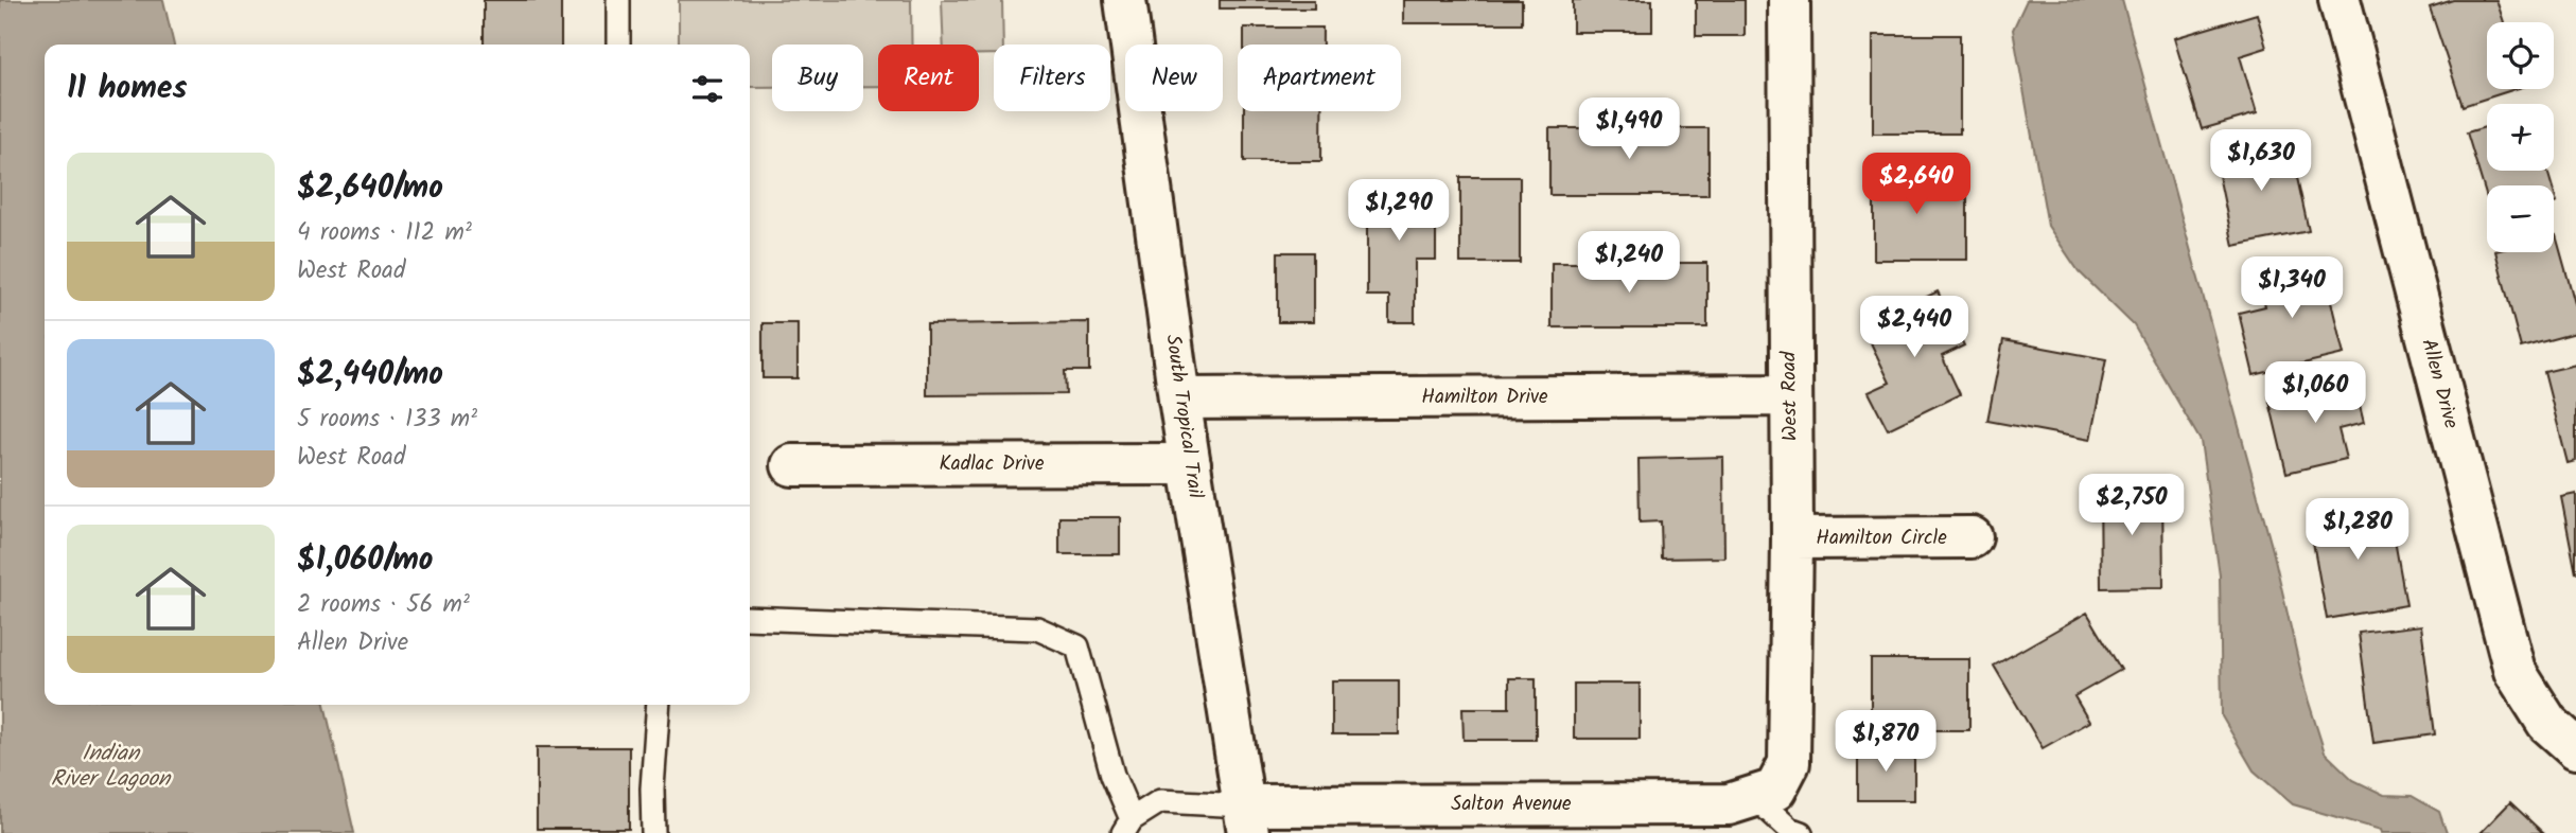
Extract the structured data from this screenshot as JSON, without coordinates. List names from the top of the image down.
{
  "streets": {
    "street": [
      "Allen Drive",
      "West Road",
      "Hamilton Drive",
      "South Tropical Trail",
      "Kadlac Drive",
      "Hamilton Circle",
      "Salton Avenue"
    ]
  },
  "crossings": [
    ["West Road", "Hamilton Drive"],
    ["West Road", "Hamilton Circle"],
    ["West Road", "Salton Avenue"],
    ["Hamilton Drive", "South Tropical Trail"],
    ["South Tropical Trail", "Kadlac Drive"],
    ["South Tropical Trail", "Salton Avenue"]
  ],
  "water": ["Indian River Lagoon"],
  "page": {
    "map_buttons": ["+", "−"],
    "chip": [
      "Buy",
      "Rent",
      "Filters",
      "New",
      "Apartment"
    ],
    "heading": "11 homes",
    "price": [
      "$1,490",
      "$1,630",
      "$2,640",
      "$1,290",
      "$1,240",
      "$1,340",
      "$2,440",
      "$1,060",
      "$2,750",
      "$1,280",
      "$1,870"
    ],
    "list": [
      {
        "name": "$2,640/mo",
        "note": "4 rooms · 112 m² · West Road"
      },
      {
        "name": "$2,440/mo",
        "note": "5 rooms · 133 m² · West Road"
      },
      {
        "name": "$1,060/mo",
        "note": "2 rooms · 56 m² · Allen Drive"
      }
    ]
  }
}
